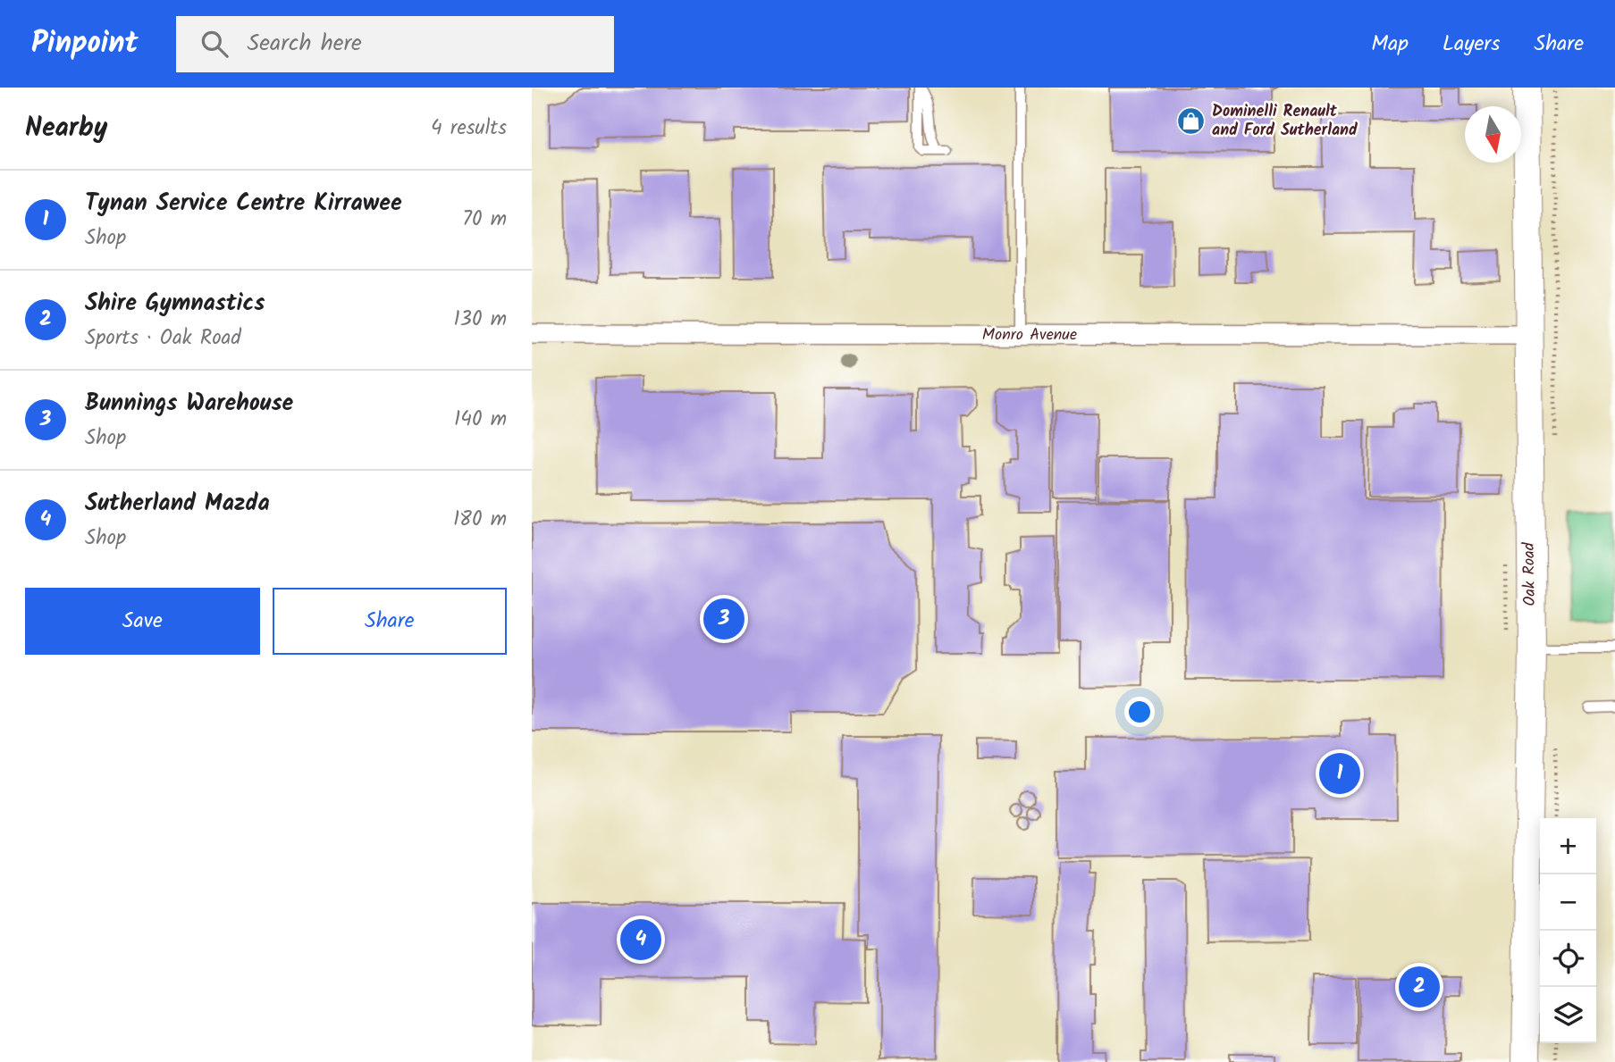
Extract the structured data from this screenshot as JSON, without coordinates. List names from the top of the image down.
{
  "streets": {
    "street": ["Monro Avenue", "Oak Road"]
  },
  "crossings": [
    ["Monro Avenue", "Oak Road"]
  ],
  "places": {
    "shop": ["Dominelli Renault and Ford Sutherland"]
  },
  "north": "bottom",
  "page": {
    "header": "Pinpoint",
    "search": "Search here",
    "nav": ["Map", "Layers", "Share"],
    "heading": ["Nearby", "4 results"],
    "list": [
      {
        "mark": "1",
        "name": "Tynan Service Centre Kirrawee",
        "note": "Shop",
        "value": "70 m"
      },
      {
        "mark": "2",
        "name": "Shire Gymnastics",
        "note": "Sports · Oak Road",
        "value": "130 m"
      },
      {
        "mark": "3",
        "name": "Bunnings Warehouse",
        "note": "Shop",
        "value": "140 m"
      },
      {
        "mark": "4",
        "name": "Sutherland Mazda",
        "note": "Shop",
        "value": "180 m"
      }
    ],
    "buttons": ["Save", "Share"],
    "pins": [
      "3",
      "1",
      "4",
      "2"
    ],
    "map_buttons": ["+", "−"]
  }
}
